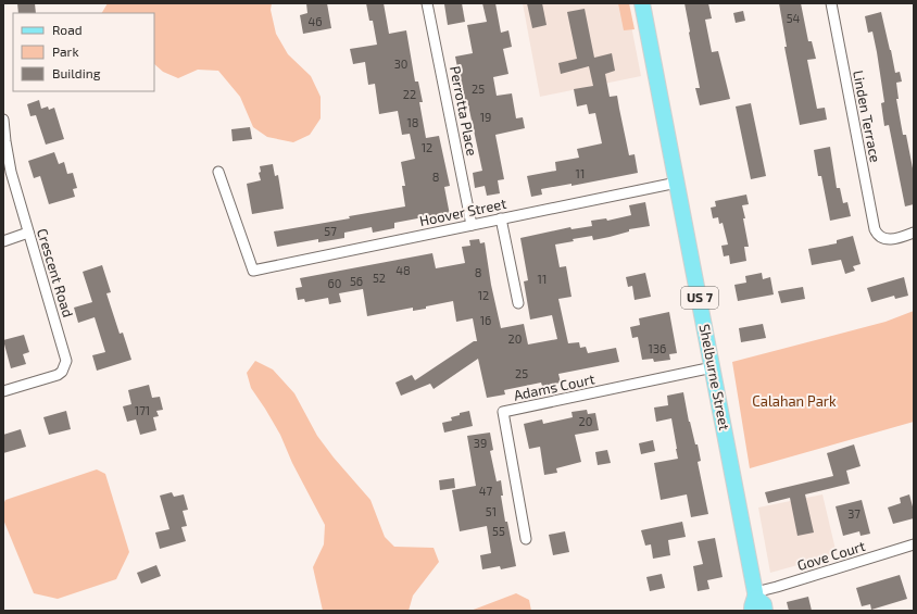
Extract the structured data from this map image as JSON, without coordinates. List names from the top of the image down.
{
  "streets": {
    "main road": ["US 7", "Shelburne Street"],
    "street": [
      "Perrotta Place",
      "Linden Terrace",
      "Hoover Street",
      "Crescent Road",
      "Adams Court",
      "Gove Court"
    ]
  },
  "crossings": [
    ["Perrotta Place", "Hoover Street"],
    ["Hoover Street", "Shelburne Street"],
    ["Shelburne Street", "Adams Court"],
    ["Shelburne Street", "Gove Court"]
  ],
  "parks": ["Calahan Park"],
  "house_numbers": [
    "54",
    "46",
    "30",
    "25",
    "22",
    "19",
    "18",
    "12",
    "11",
    "8",
    "57",
    "48",
    "8",
    "52",
    "11",
    "56",
    "60",
    "12",
    "16",
    "20",
    "136",
    "25",
    "171",
    "20",
    "39",
    "47",
    "51",
    "37",
    "55"
  ],
  "legend": ["Road", "Park", "Building"]
}
